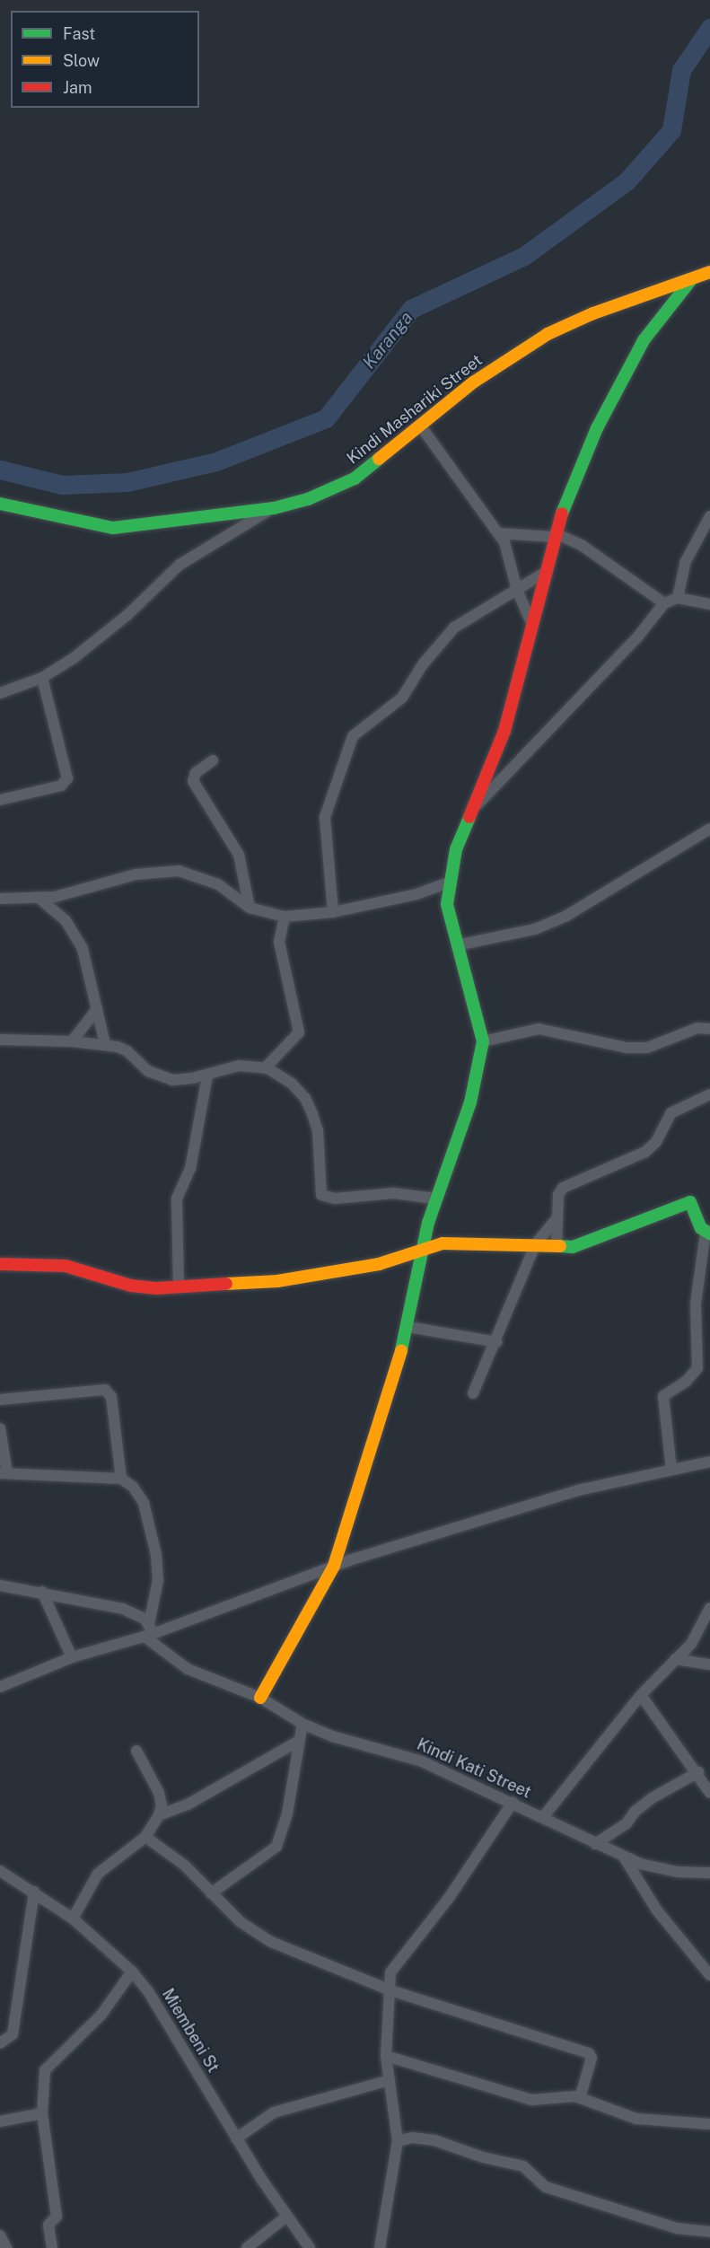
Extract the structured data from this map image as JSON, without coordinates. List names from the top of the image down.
{
  "streets": {
    "street": ["Kindi Mashariki Street", "Kindi Kati Street", "Miembeni St"]
  },
  "water": ["Karanga"],
  "legend": ["Fast", "Slow", "Jam"]
}
